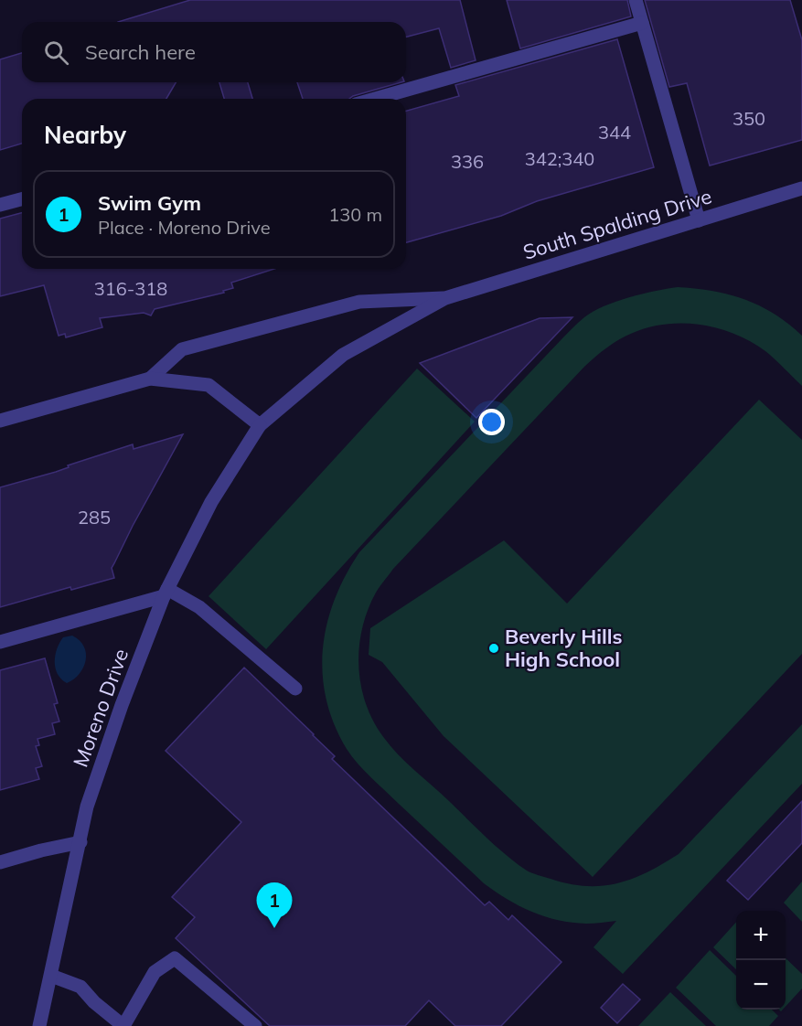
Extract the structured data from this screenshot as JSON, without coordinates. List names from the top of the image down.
{
  "streets": {
    "street": ["South Spalding Drive", "Moreno Drive"]
  },
  "crossings": [
    ["South Spalding Drive", "Moreno Drive"]
  ],
  "places": ["Beverly Hills High School"],
  "house_numbers": [
    "350",
    "344",
    "342;340",
    "336",
    "316-318",
    "285"
  ],
  "page": {
    "search": "Search here",
    "heading": "Nearby",
    "list": [
      {
        "mark": "1",
        "name": "Swim Gym",
        "note": "Place · Moreno Drive",
        "value": "130 m"
      }
    ],
    "pins": "1",
    "map_buttons": ["+", "−"]
  }
}
